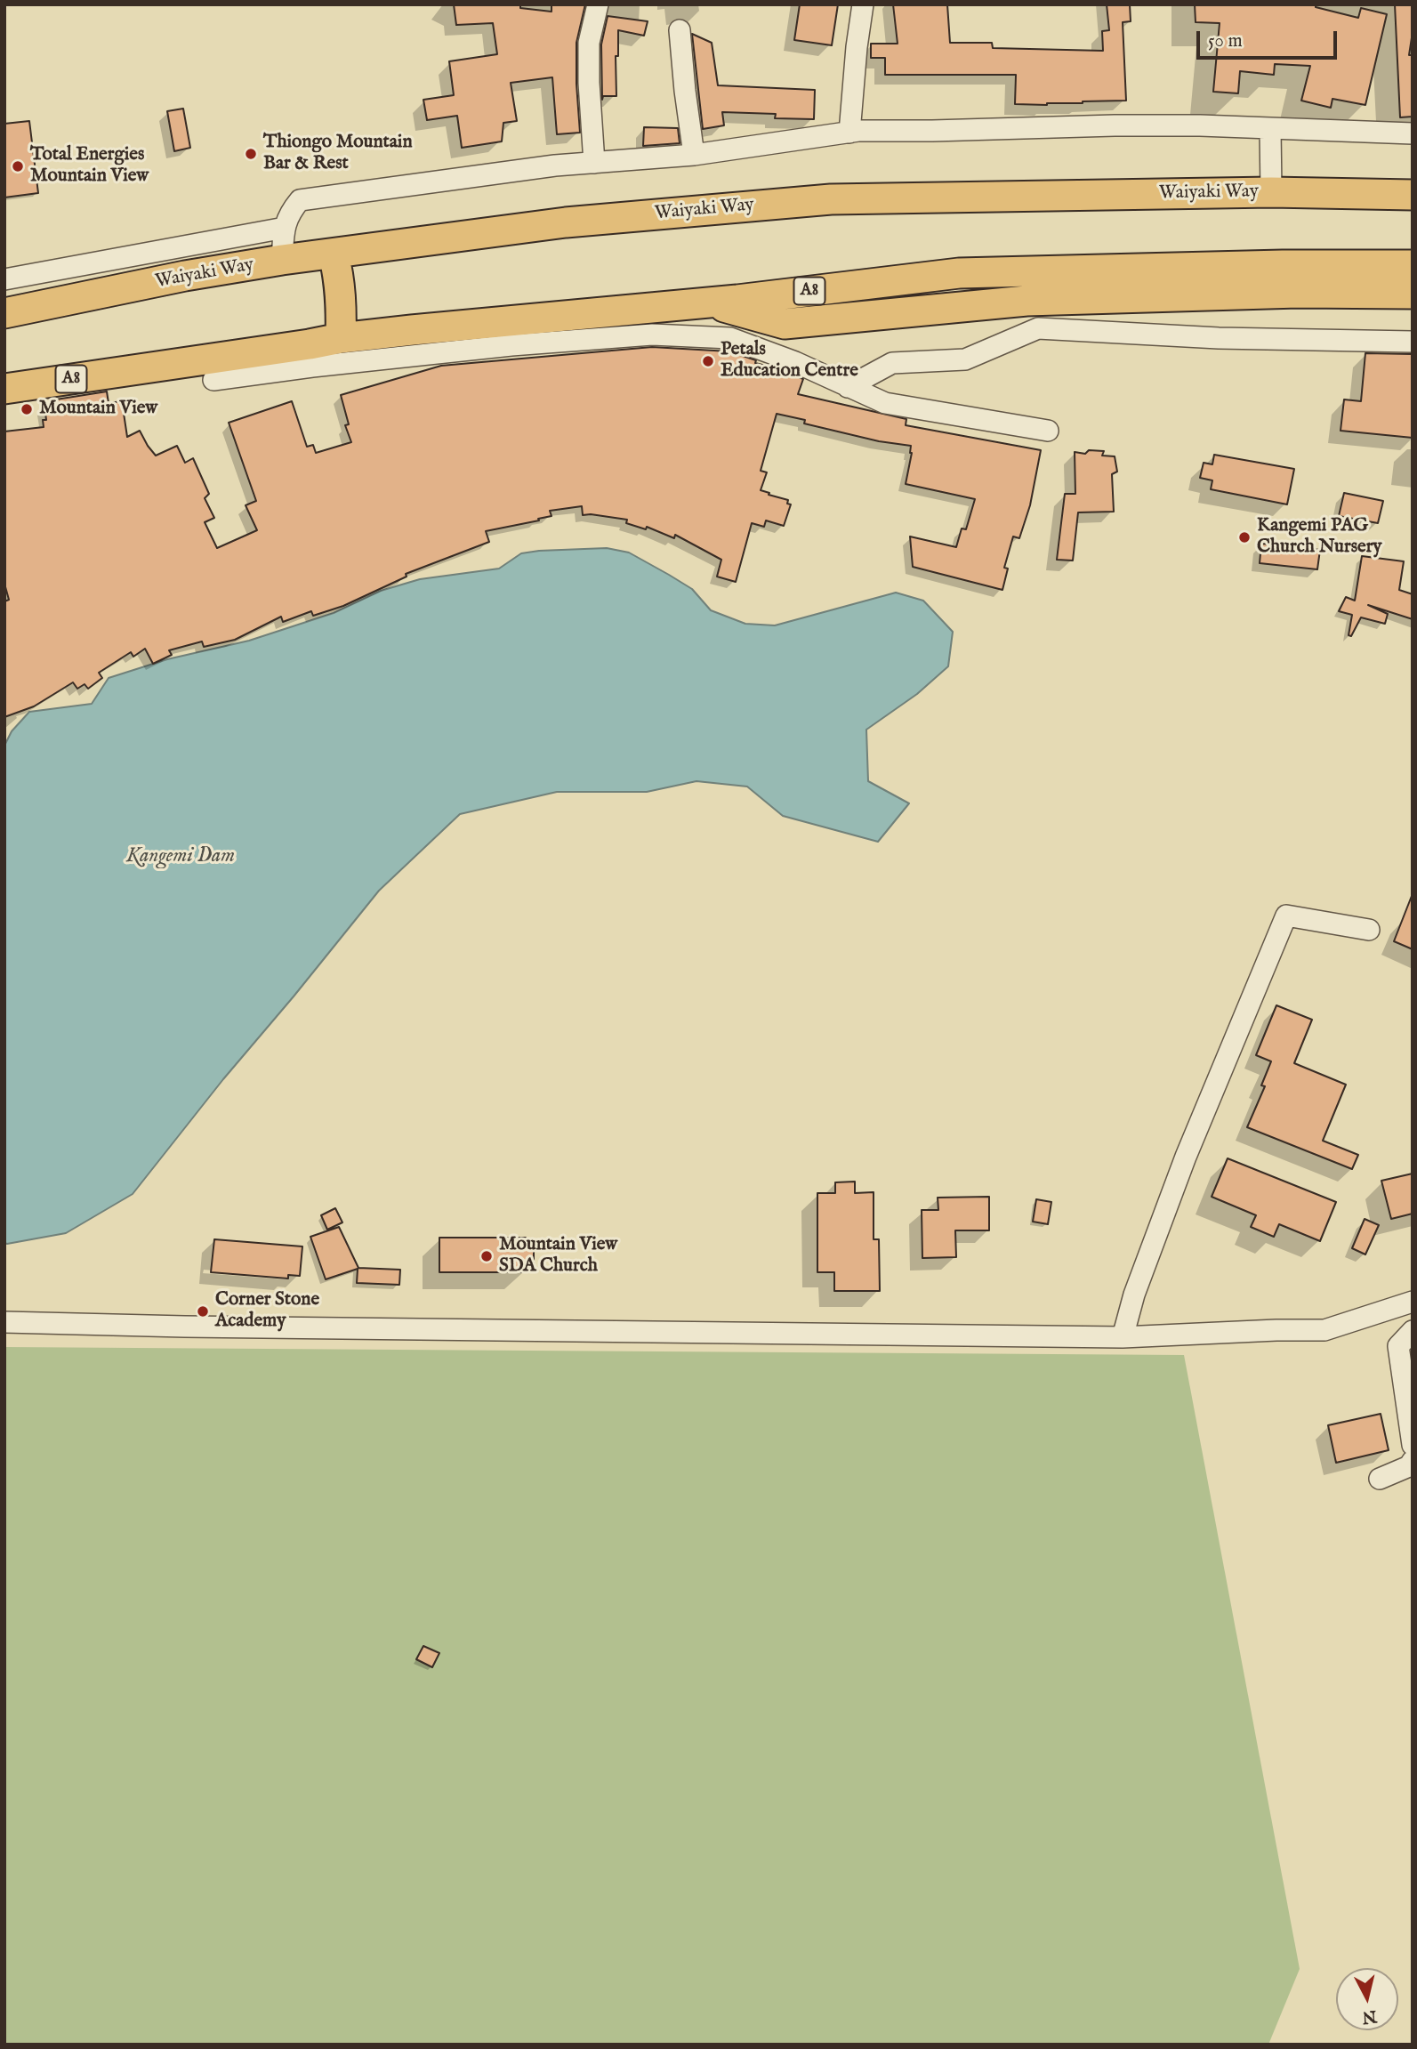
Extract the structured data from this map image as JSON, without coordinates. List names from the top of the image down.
{
  "streets": {
    "highway": ["Waiyaki Way", "A8"]
  },
  "water": ["Kangemi Dam"],
  "places": [
    "Thiongo Mountain Bar & Rest",
    "Total Energies Mountain View",
    "Petals Education Centre",
    "Mountain View",
    "Kangemi PAG Church Nursery",
    "Mountain View SDA Church",
    "Corner Stone Academy"
  ],
  "scale_bar": "50 m",
  "north": "bottom"
}
